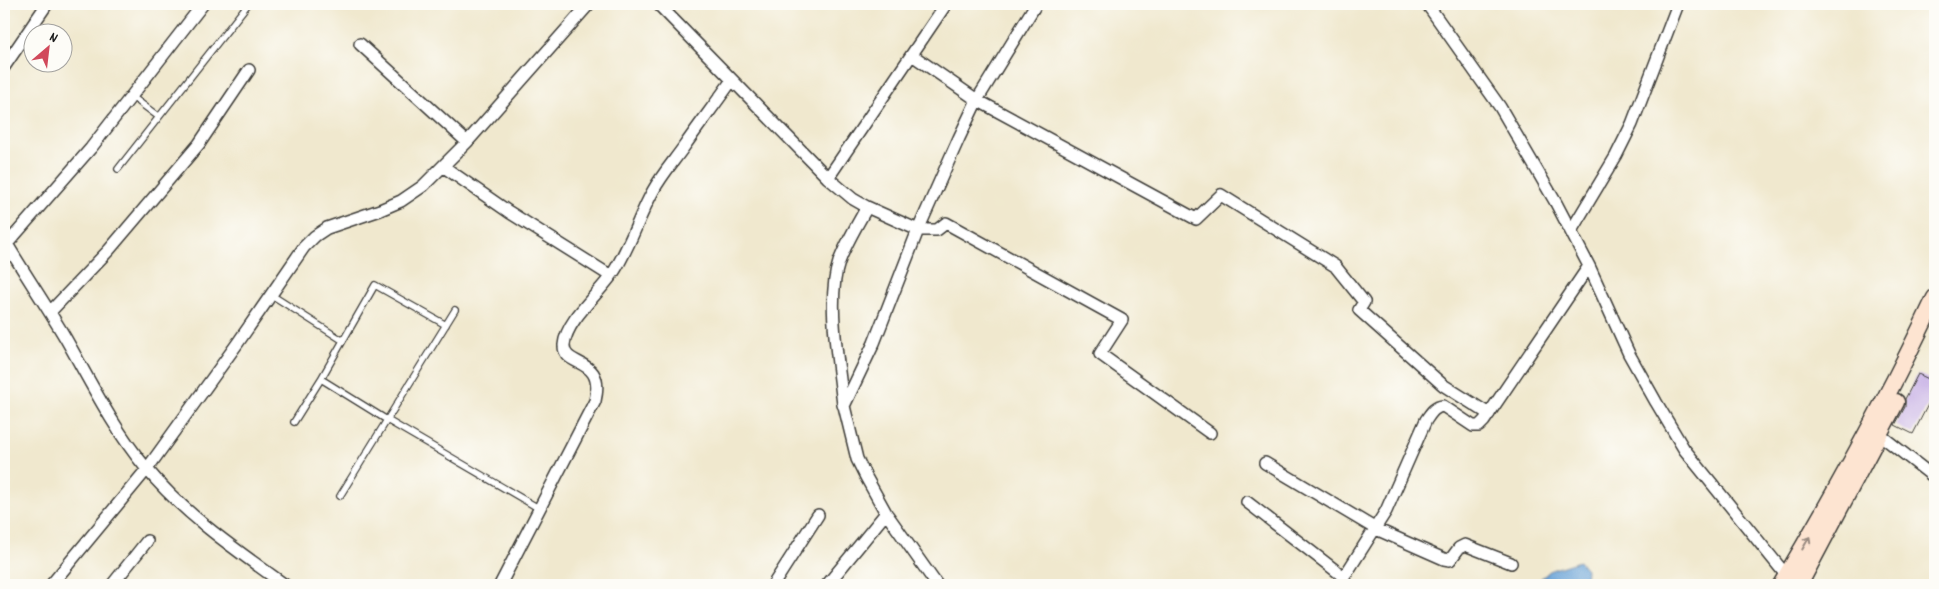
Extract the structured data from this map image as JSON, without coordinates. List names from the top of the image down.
{
  "north": "top right"
}
